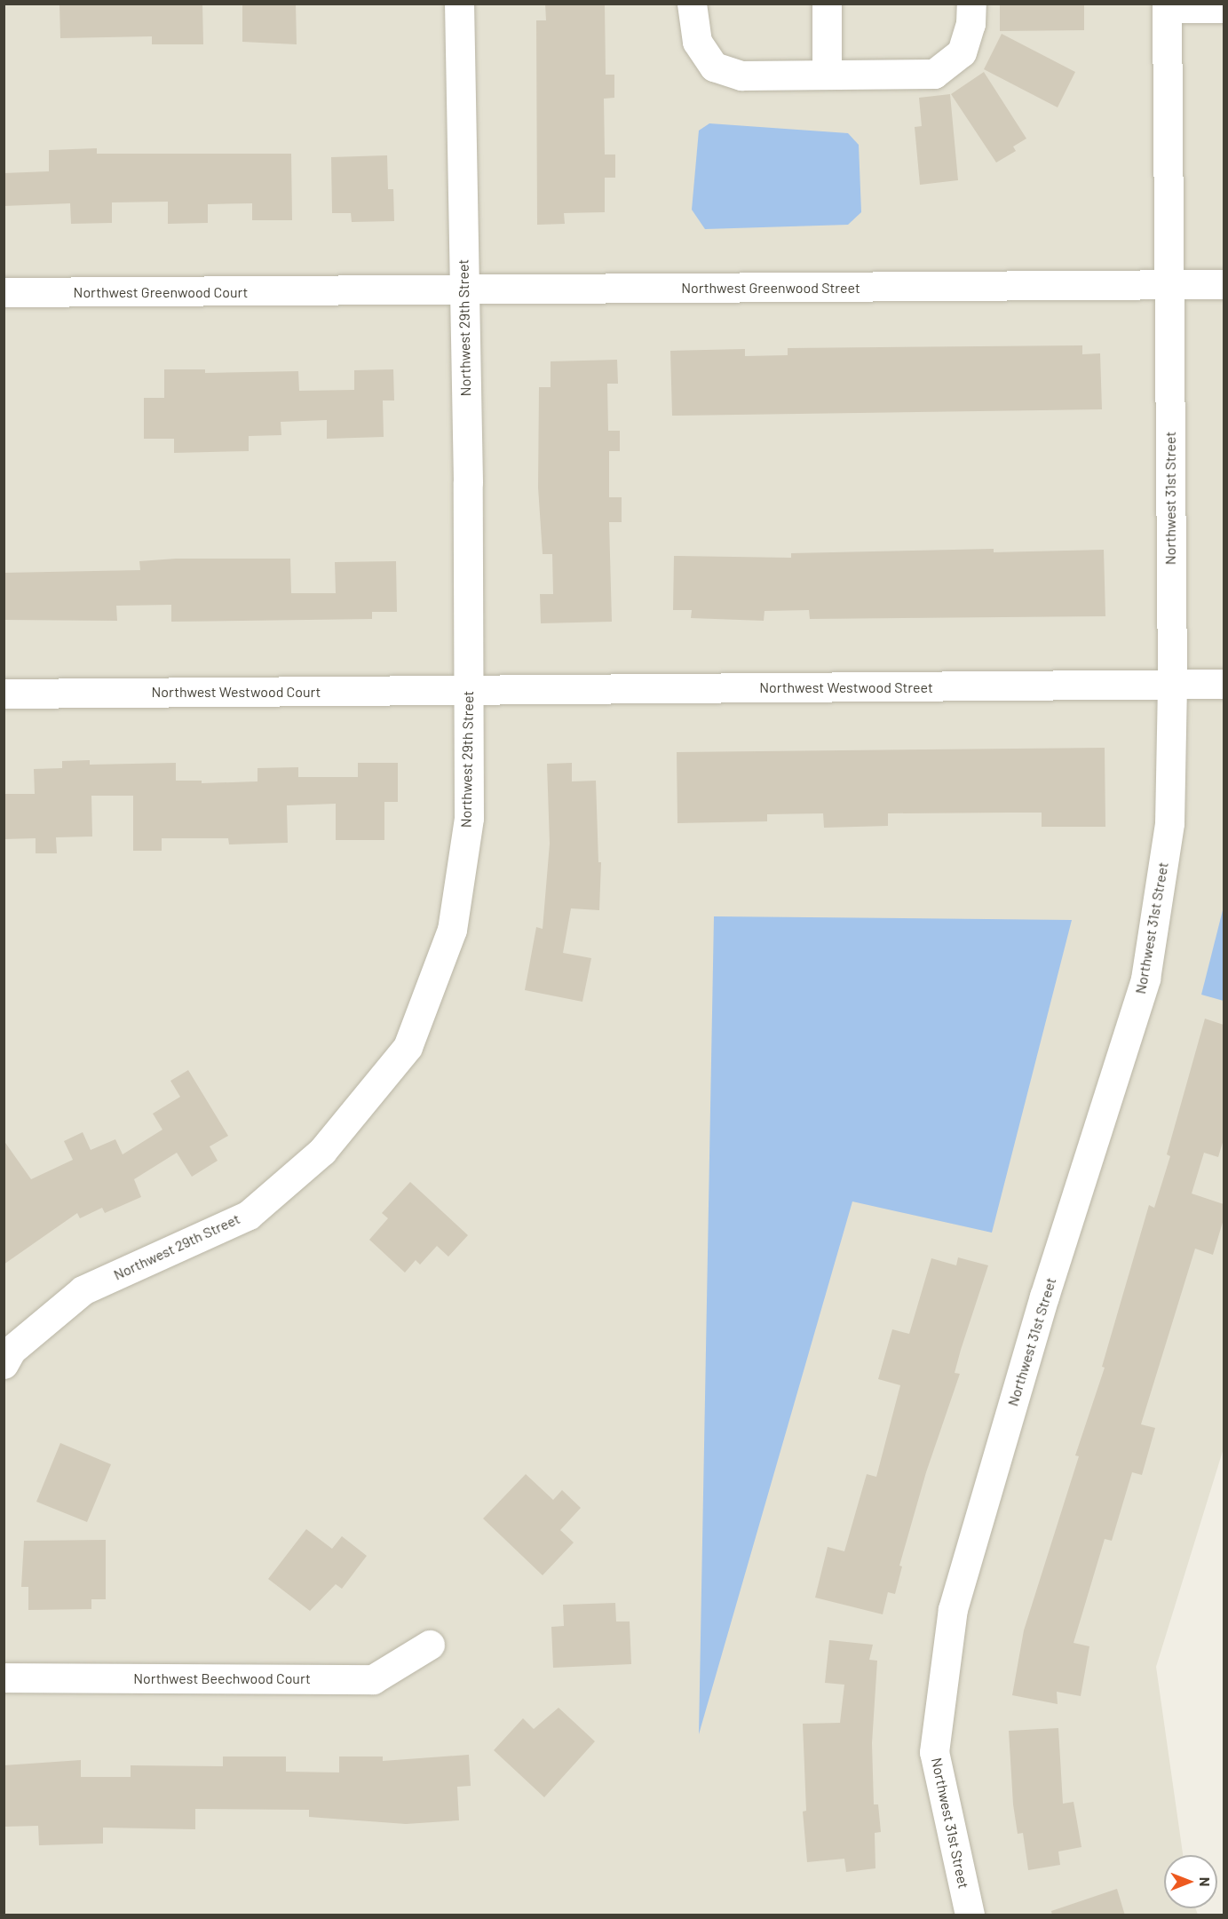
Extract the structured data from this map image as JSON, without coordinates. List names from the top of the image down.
{
  "streets": {
    "street": [
      "Northwest Greenwood Street",
      "Northwest Greenwood Court",
      "Northwest 29th Street",
      "Northwest 31st Street",
      "Northwest Westwood Street",
      "Northwest Westwood Court",
      "Northwest Beechwood Court"
    ]
  },
  "crossings": [
    ["Northwest Greenwood Street", "Northwest Greenwood Court"],
    ["Northwest Greenwood Street", "Northwest 29th Street"],
    ["Northwest Greenwood Street", "Northwest 31st Street"],
    ["Northwest 29th Street", "Northwest Westwood Street"],
    ["Northwest 29th Street", "Northwest Westwood Court"],
    ["Northwest 31st Street", "Northwest Westwood Street"],
    ["Northwest Westwood Street", "Northwest Westwood Court"]
  ],
  "north": "right"
}
